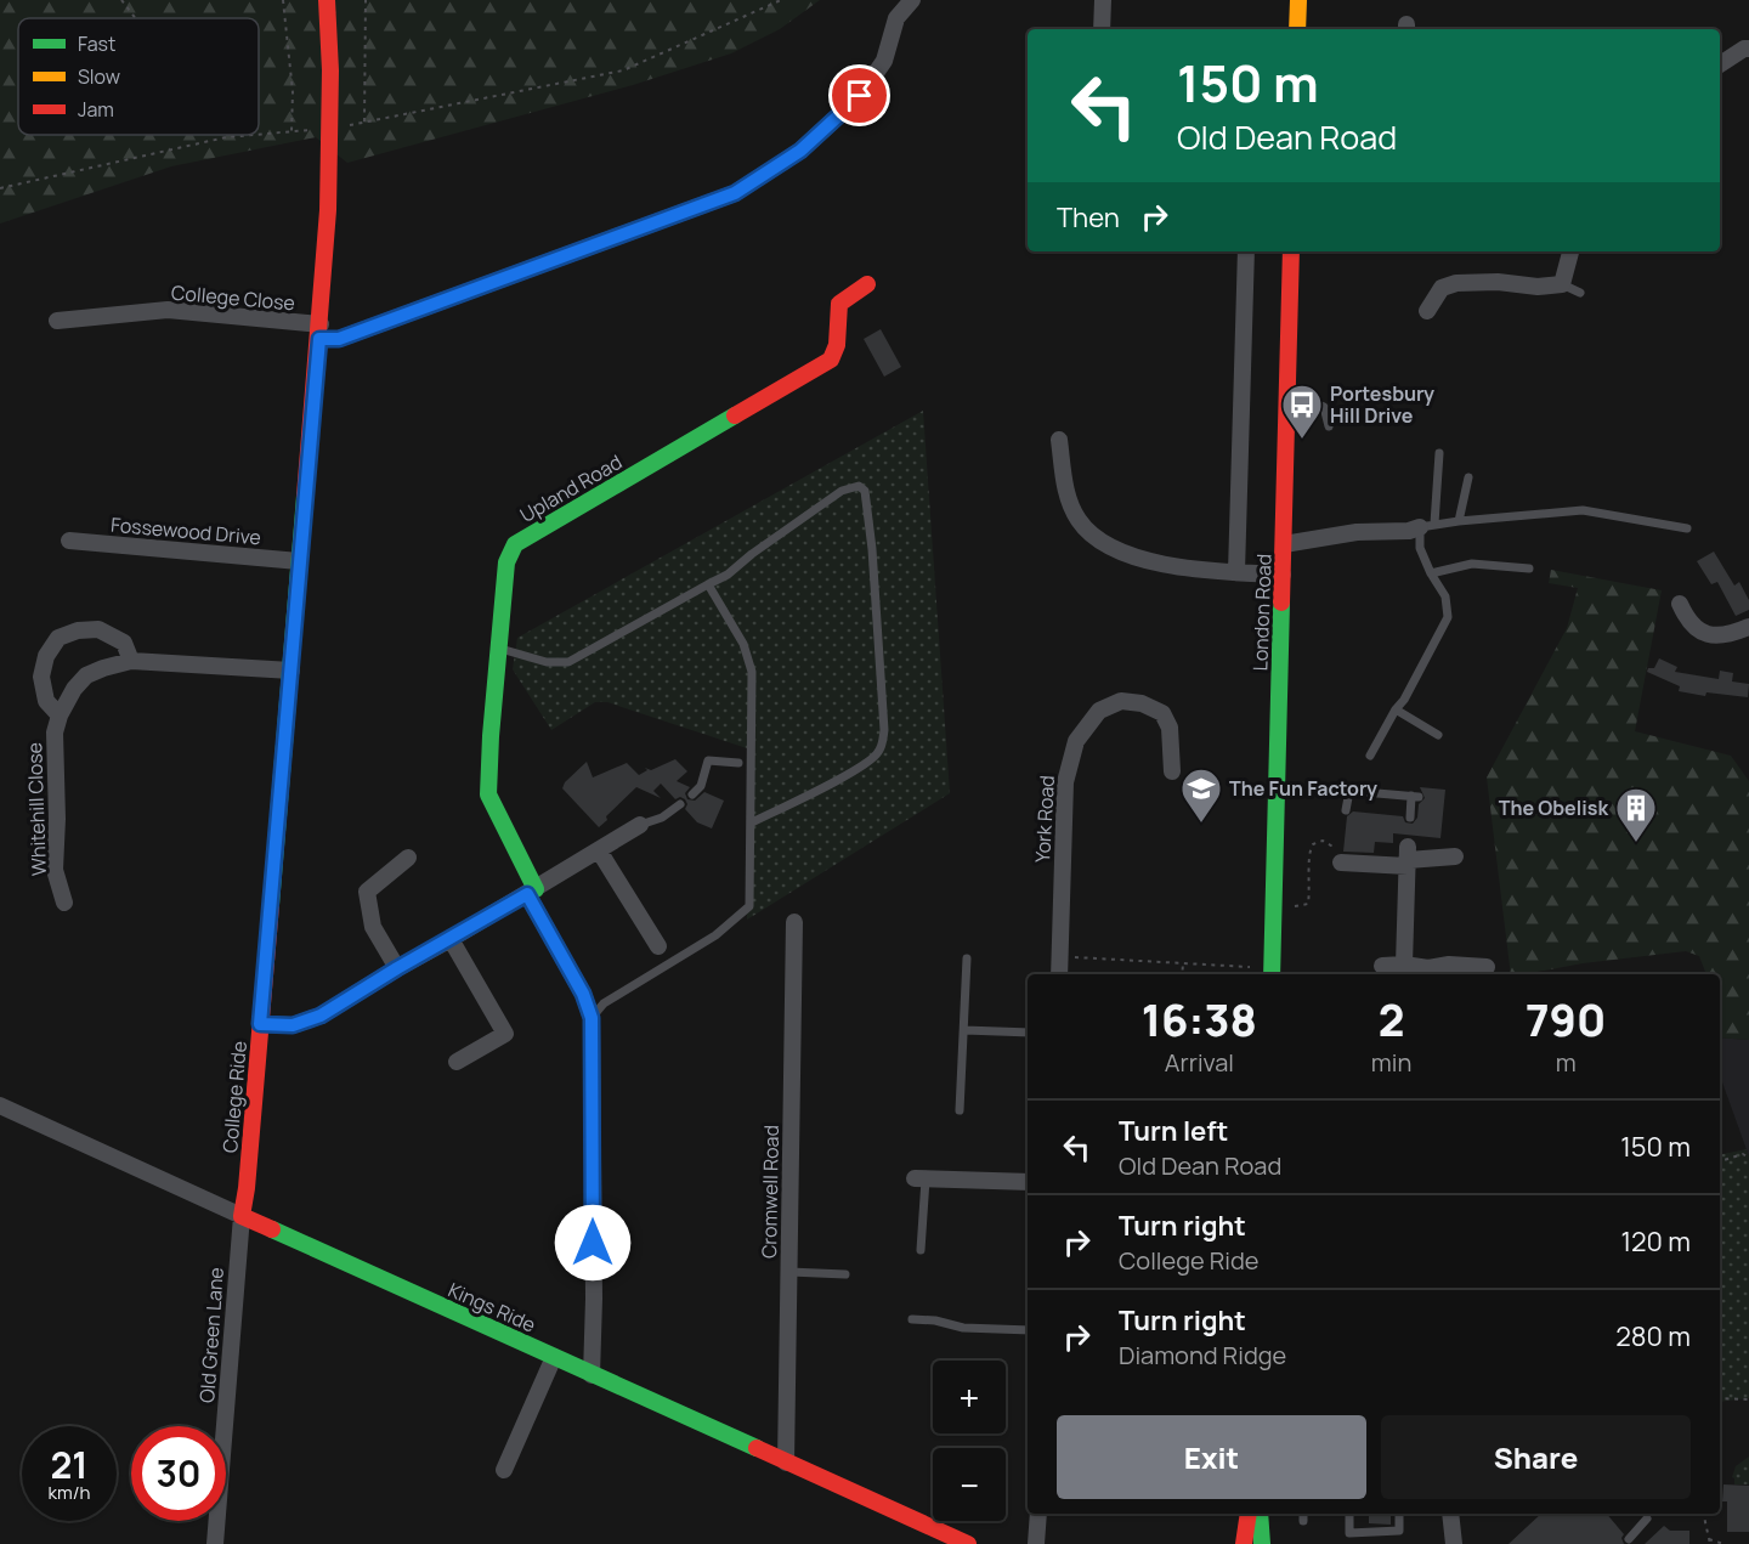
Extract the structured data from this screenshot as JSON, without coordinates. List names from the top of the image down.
{
  "streets": {
    "street": [
      "College Close",
      "Upland Road",
      "Fossewood Drive",
      "London Road",
      "Whitehill Close",
      "York Road",
      "College Ride",
      "Cromwell Road",
      "Kings Ride",
      "Old Green Lane"
    ]
  },
  "crossings": [
    ["College Close", "College Ride"],
    ["Fossewood Drive", "College Ride"],
    ["Whitehill Close", "College Ride"],
    ["College Ride", "Kings Ride"],
    ["College Ride", "Old Green Lane"],
    ["Cromwell Road", "Kings Ride"],
    ["Kings Ride", "Old Green Lane"]
  ],
  "places": {
    "bus stop": ["Portesbury Hill Drive"],
    "school or university": ["The Fun Factory"],
    "building": ["The Obelisk"]
  },
  "legend": ["Fast", "Slow", "Jam"],
  "page": {
    "turn": ["150 m", "Old Dean Road"],
    "then": "Then",
    "eta": [
      "16:38",
      "Arrival",
      "2",
      "min",
      "790",
      "m"
    ],
    "list": [
      {
        "name": "Turn left",
        "note": "Old Dean Road",
        "value": "150 m"
      },
      {
        "name": "Turn right",
        "note": "College Ride",
        "value": "120 m"
      },
      {
        "name": "Turn right",
        "note": "Diamond Ridge",
        "value": "280 m"
      }
    ],
    "map_buttons": ["+", "−"],
    "buttons": ["Exit", "Share"],
    "speed": "21 km/h",
    "limit": "30"
  }
}
